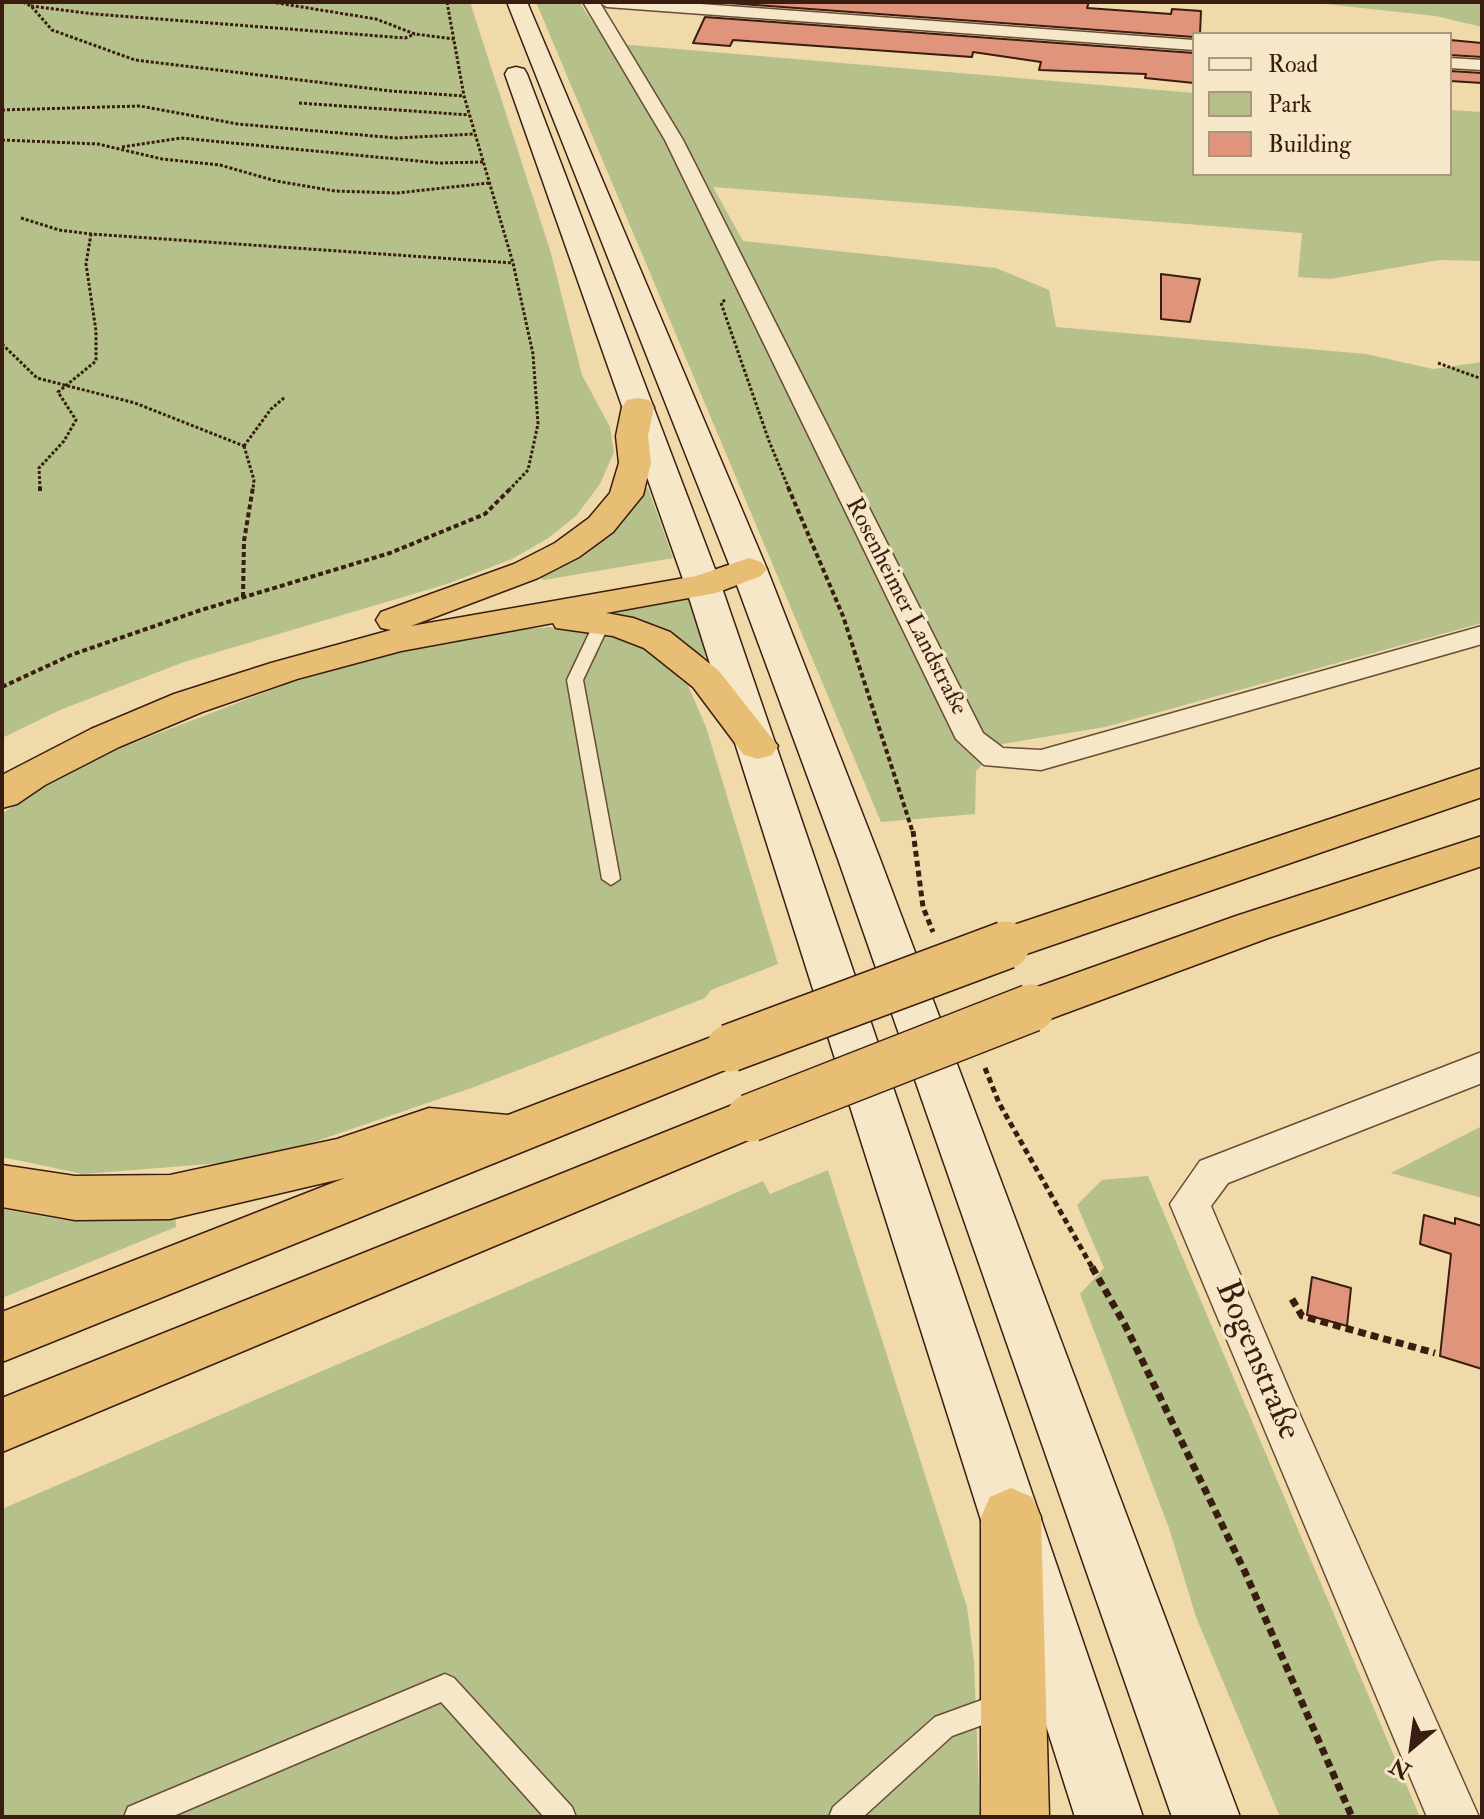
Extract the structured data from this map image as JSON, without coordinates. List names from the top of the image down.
{
  "streets": {
    "street": ["Rosenheimer Landstraße", "Bogenstraße"]
  },
  "legend": ["Road", "Park", "Building"],
  "north": "bottom left"
}
